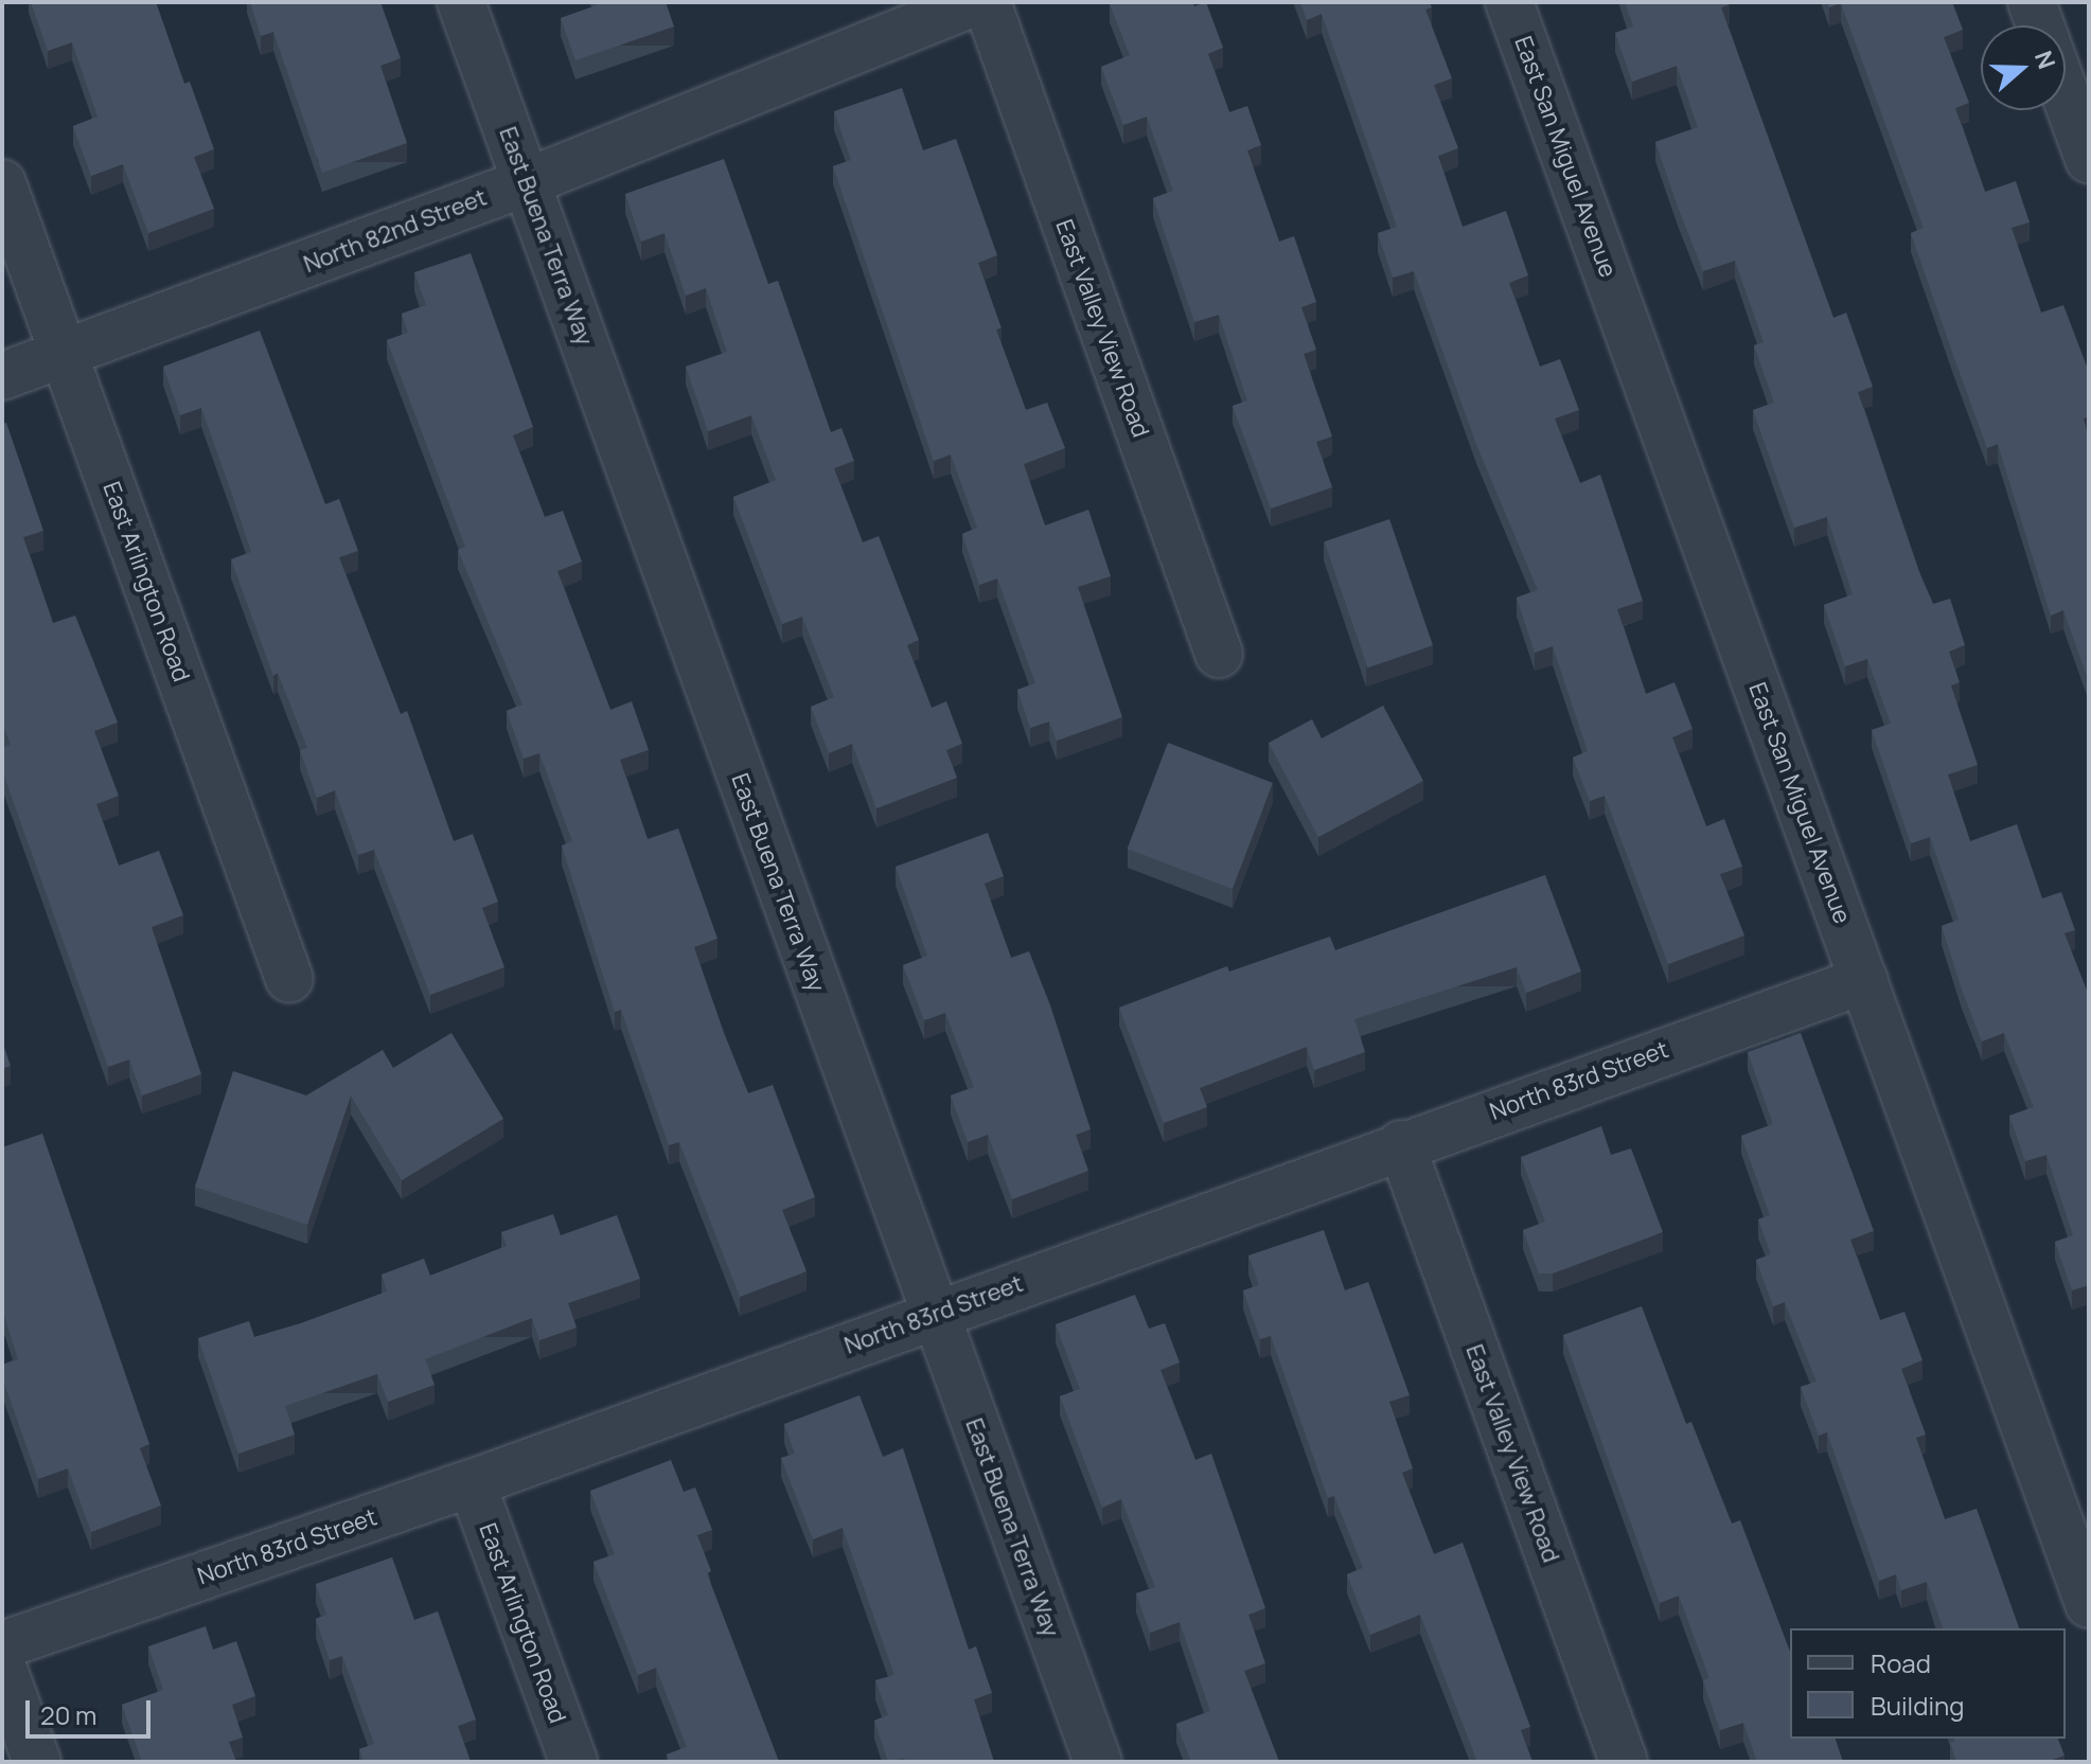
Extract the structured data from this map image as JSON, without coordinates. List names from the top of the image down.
{
  "streets": {
    "street": [
      "East San Miguel Avenue",
      "North 82nd Street",
      "East Buena Terra Way",
      "East Valley View Road",
      "East Arlington Road",
      "North 83rd Street"
    ]
  },
  "crossings": [
    ["East San Miguel Avenue", "North 83rd Street"],
    ["North 82nd Street", "East Buena Terra Way"],
    ["North 82nd Street", "East Arlington Road"],
    ["East Buena Terra Way", "North 83rd Street"],
    ["East Valley View Road", "North 83rd Street"],
    ["East Arlington Road", "North 83rd Street"]
  ],
  "legend": ["Road", "Building"],
  "scale_bar": "20 m",
  "north": "right"
}
